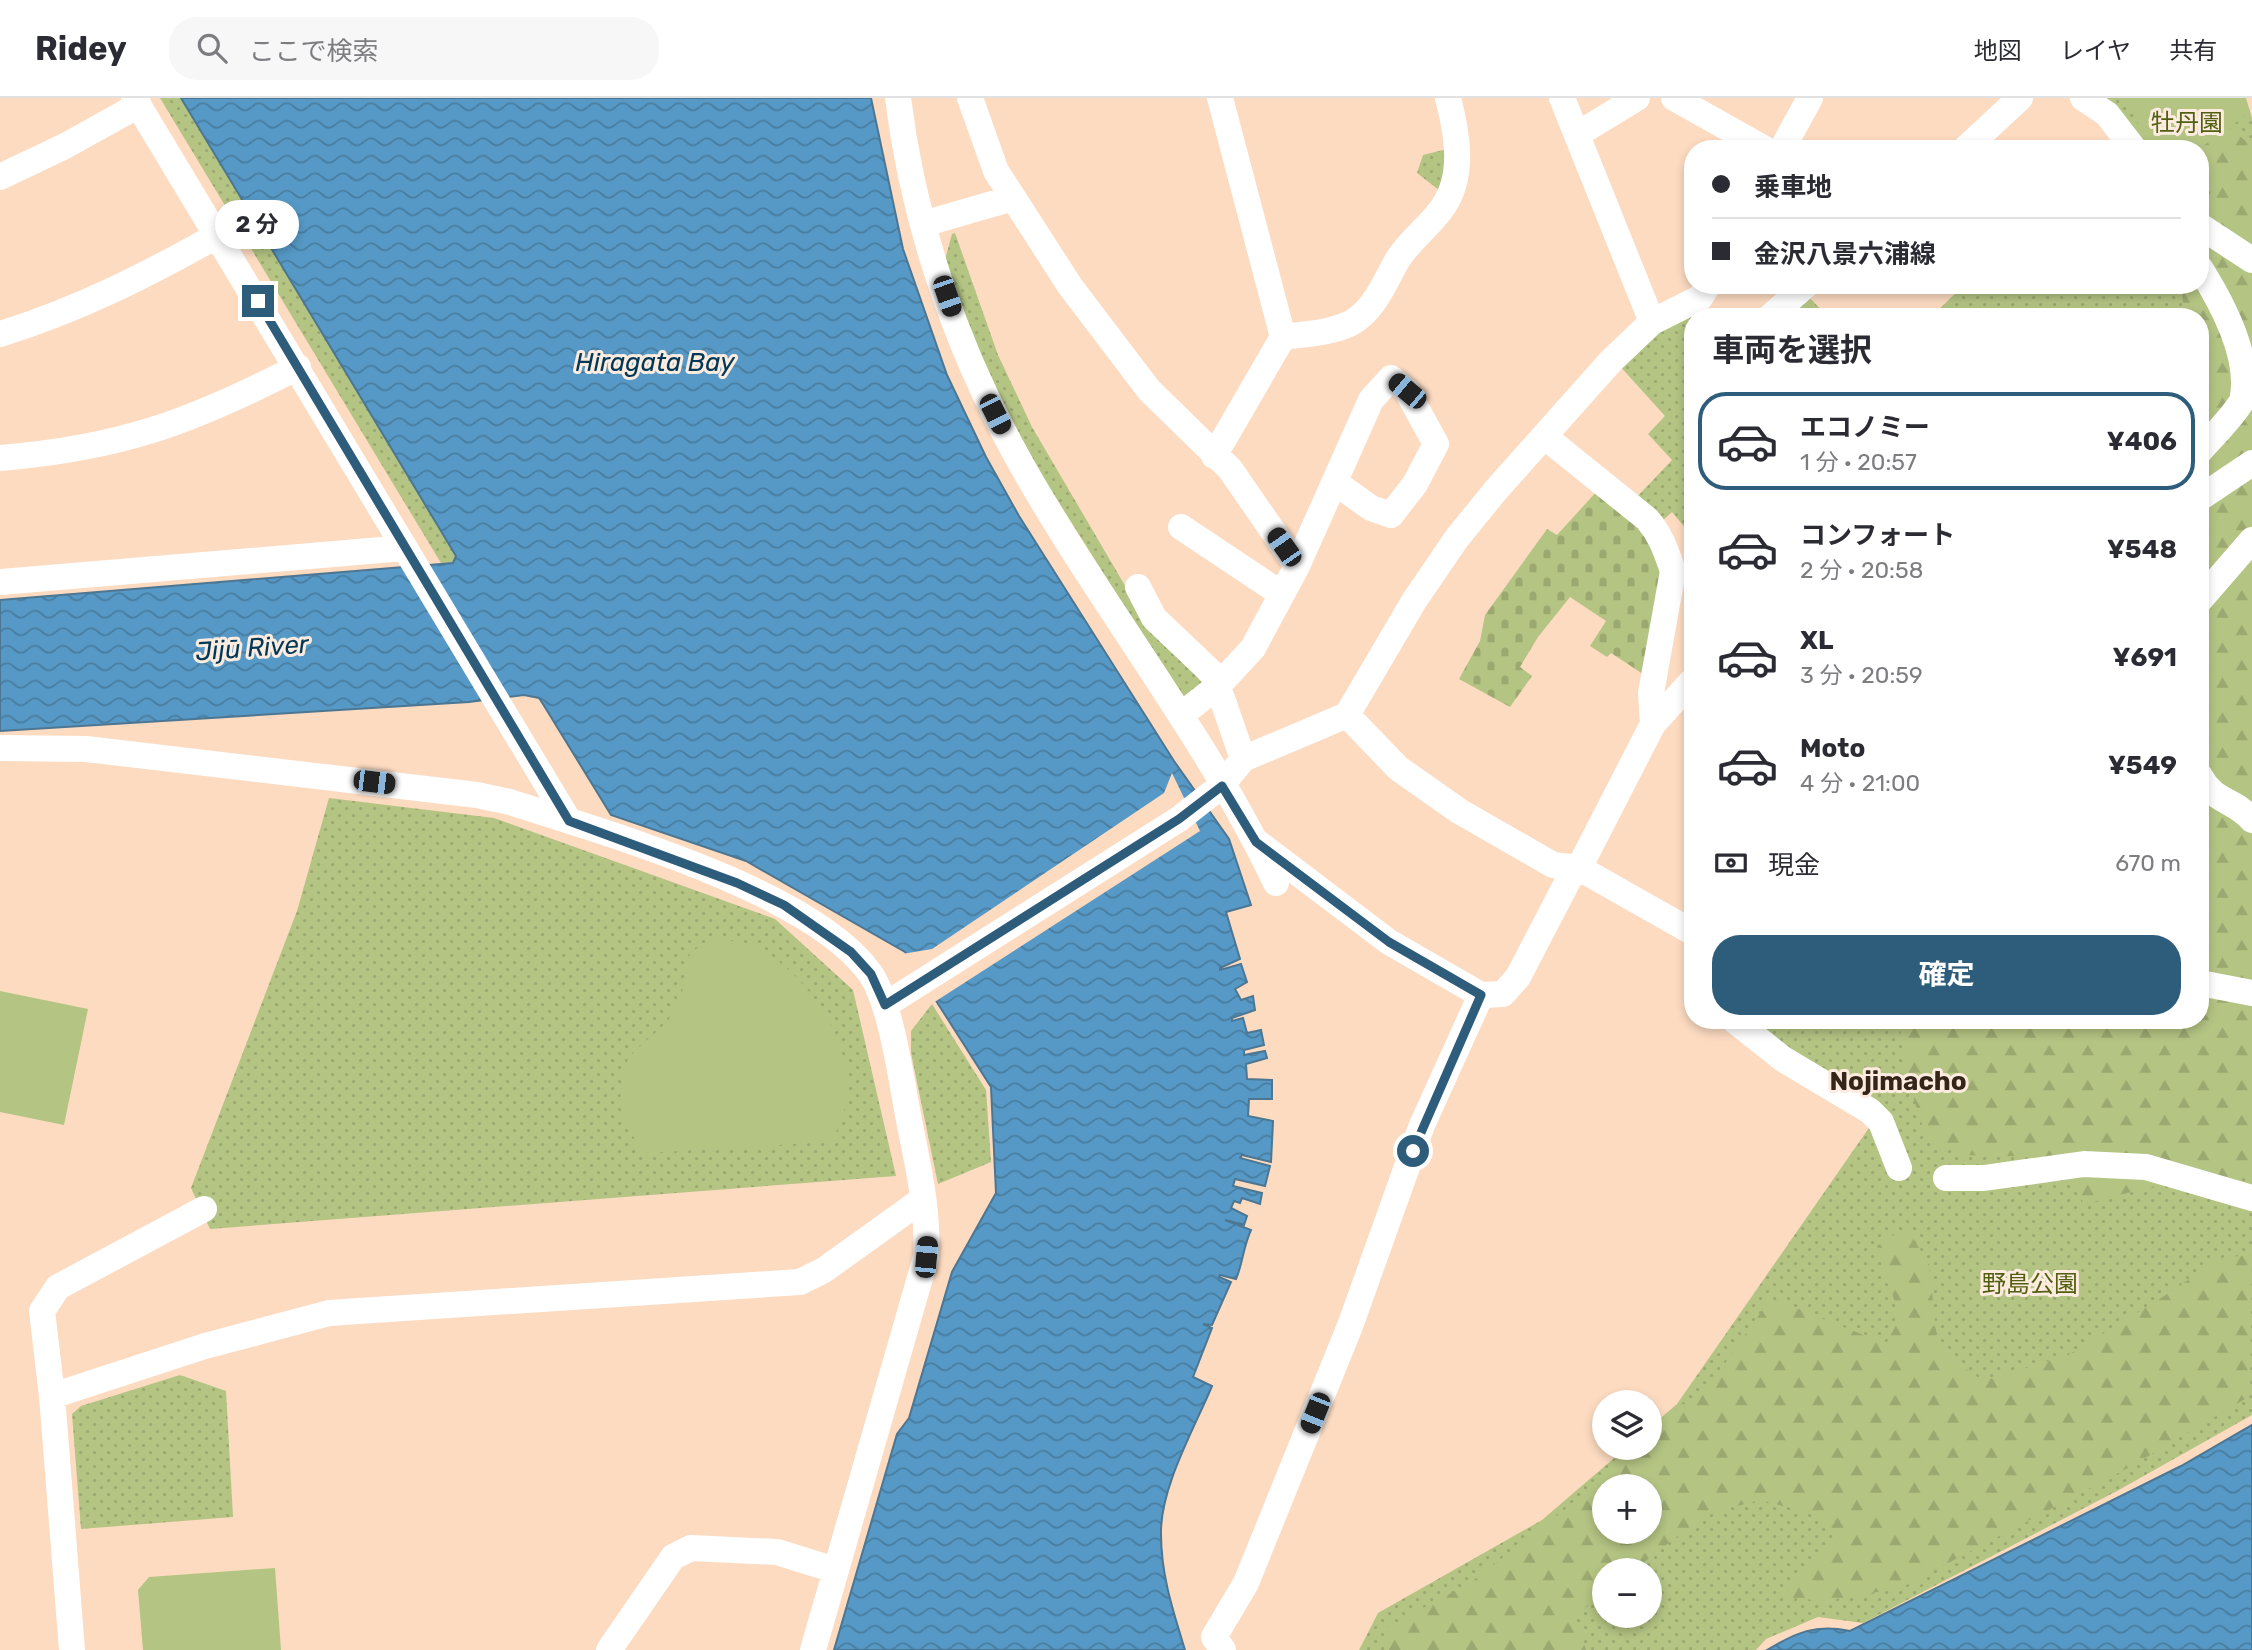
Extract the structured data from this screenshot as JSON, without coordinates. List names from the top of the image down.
{
  "districts": ["Nojimacho"],
  "water": ["Hiragata Bay", "Jijū River"],
  "parks": ["牡丹園", "野島公園"],
  "page": {
    "header": "Ridey",
    "search": "ここで検索",
    "nav": ["地図", "レイヤ", "共有"],
    "banner": ["乗車地", "金沢八景六浦線"],
    "bubble": "2 分",
    "heading": "車両を選択",
    "list": [
      {
        "name": "エコノミー",
        "note": "1 分 · 20:57",
        "value": "¥406"
      },
      {
        "name": "コンフォート",
        "note": "2 分 · 20:58",
        "value": "¥548"
      },
      {
        "name": "XL",
        "note": "3 分 · 20:59",
        "value": "¥691"
      },
      {
        "name": "Moto",
        "note": "4 分 · 21:00",
        "value": "¥549"
      }
    ],
    "pay": ["現金", "670 m"],
    "buttons": "確定",
    "map_buttons": ["+", "−"]
  }
}
